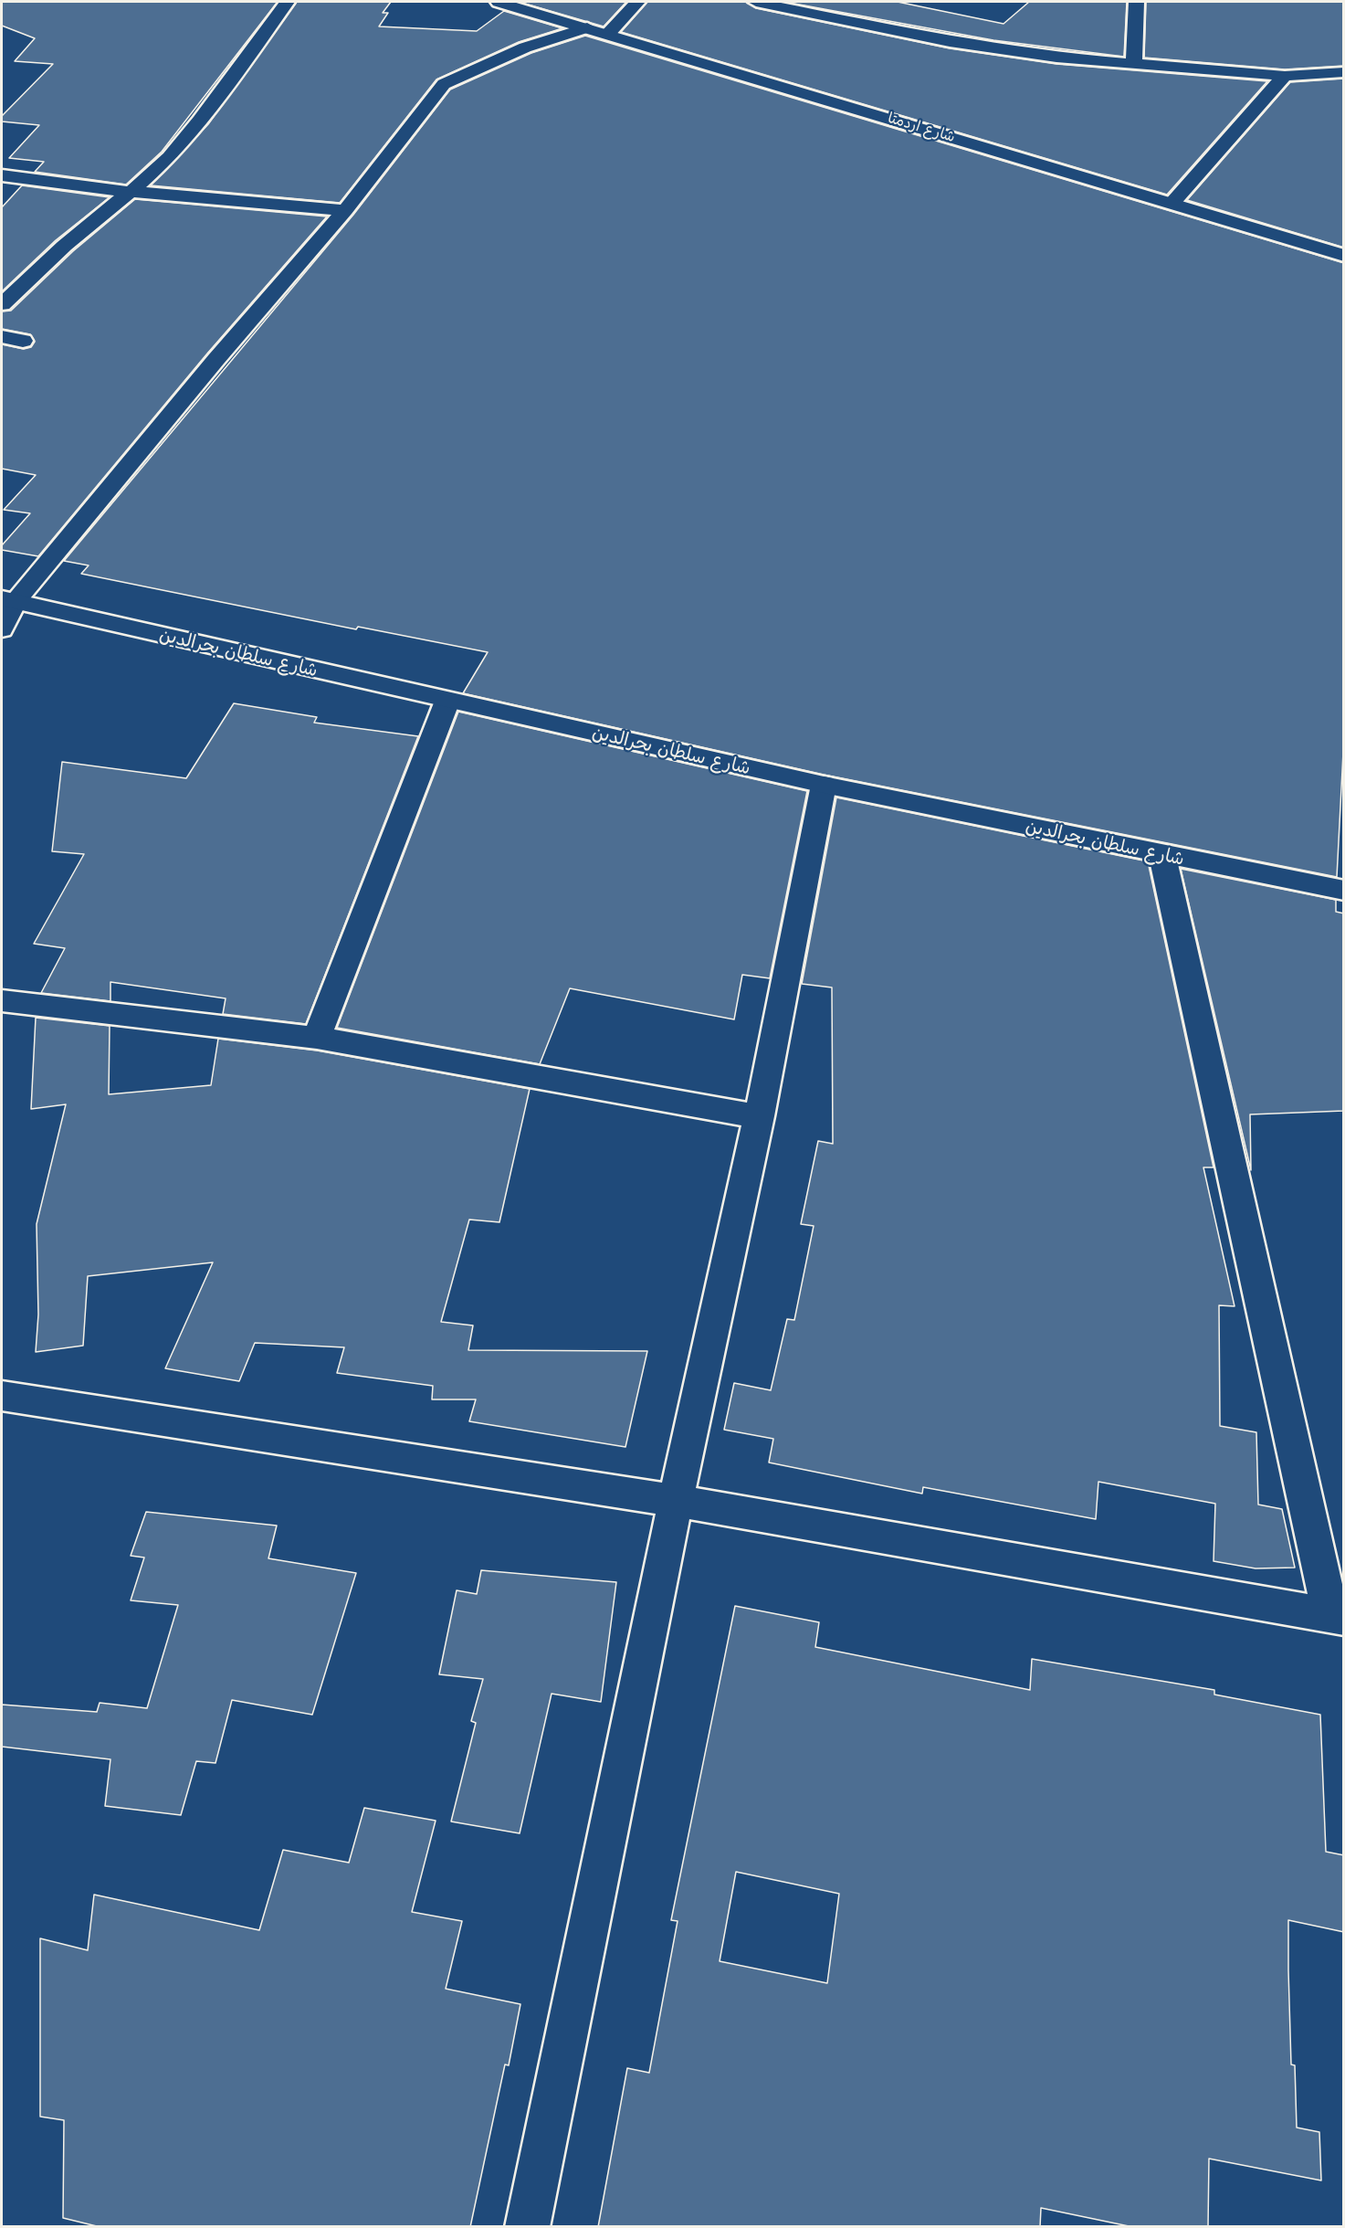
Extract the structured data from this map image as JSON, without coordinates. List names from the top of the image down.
{
  "streets": {
    "street": ["شارع اردمتا", "شارع سلطان بحرالدين"]
  }
}
